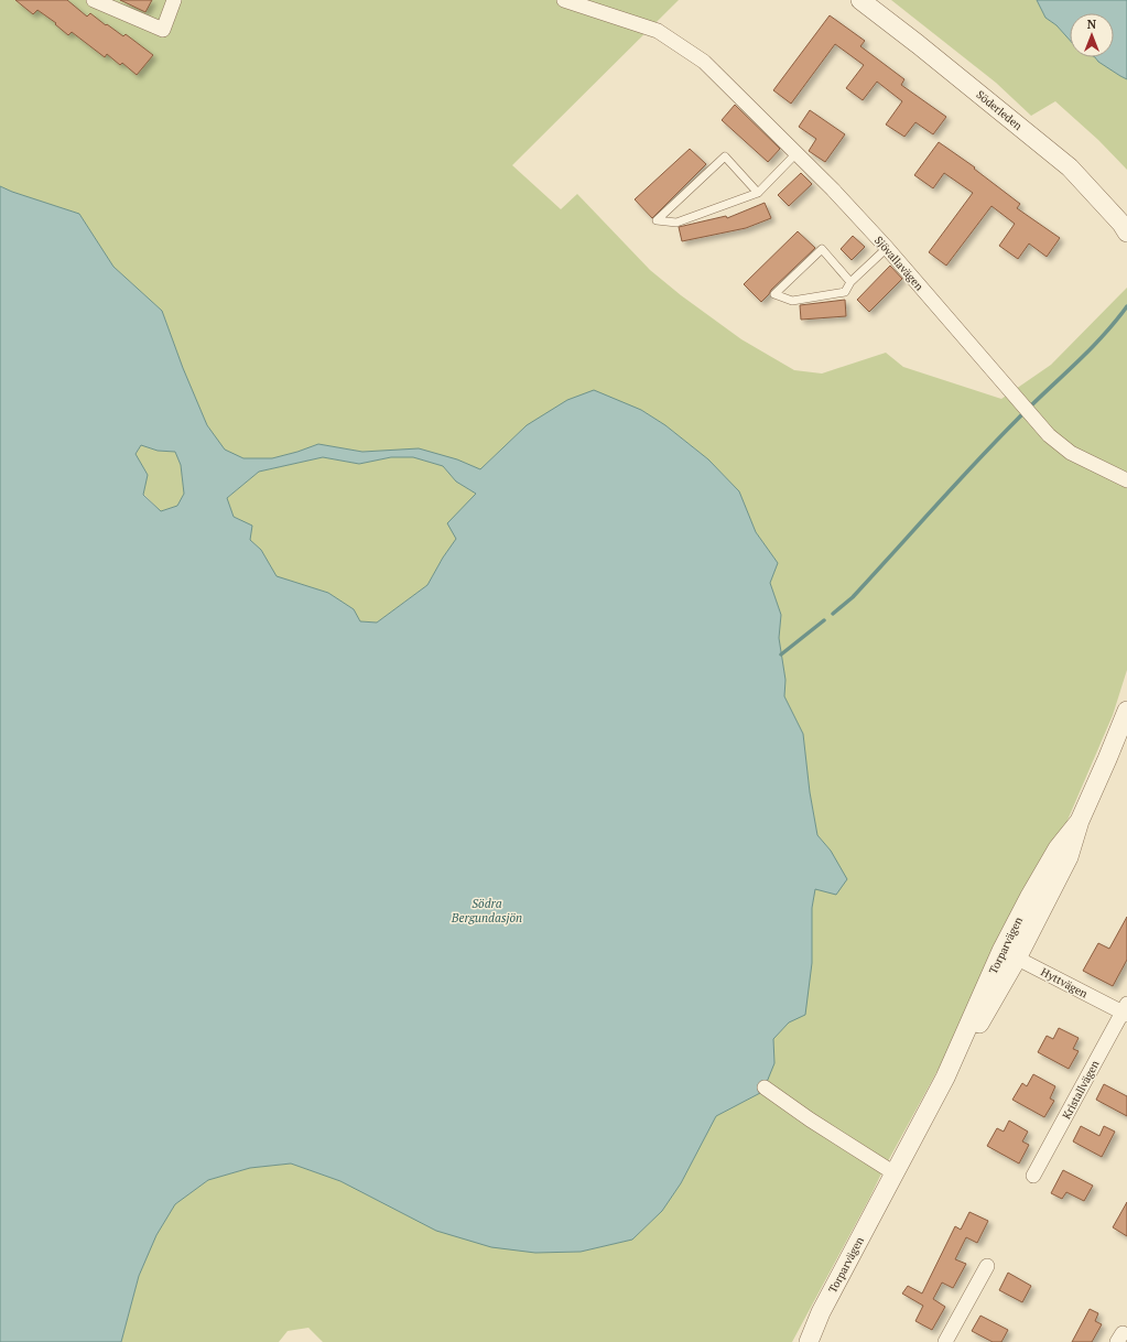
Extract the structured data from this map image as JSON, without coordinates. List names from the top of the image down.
{
  "streets": {
    "street": [
      "Söderleden",
      "Sjövallavägen",
      "Torparvägen",
      "Hyttvägen",
      "Kristallvägen"
    ]
  },
  "crossings": [
    ["Torparvägen", "Hyttvägen"],
    ["Hyttvägen", "Kristallvägen"]
  ],
  "water": ["Södra Bergundasjön"],
  "north": "top"
}
